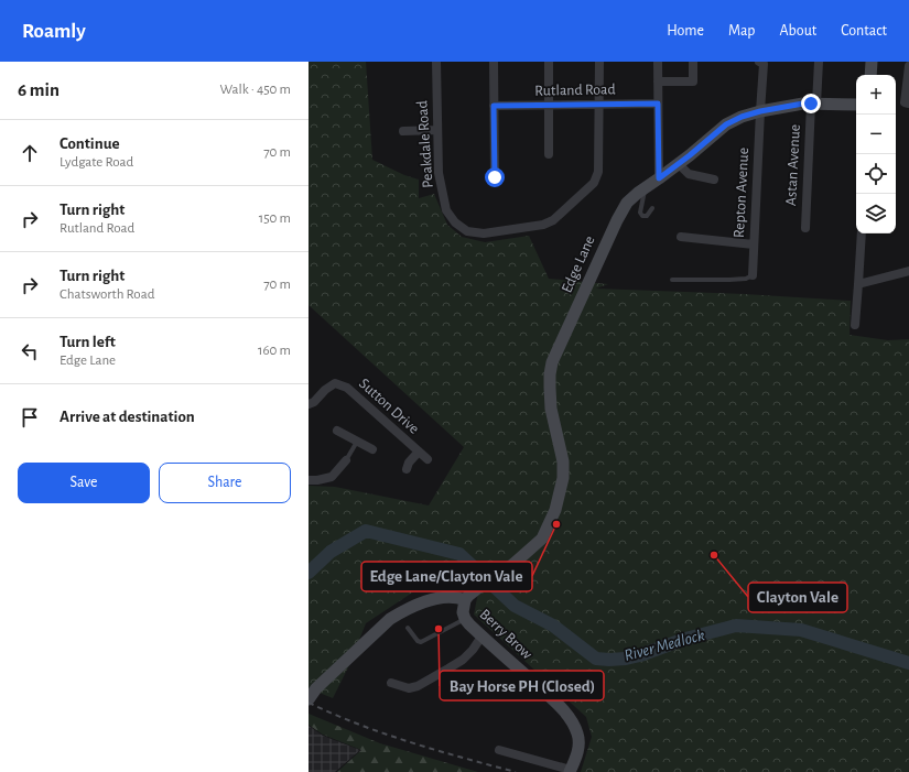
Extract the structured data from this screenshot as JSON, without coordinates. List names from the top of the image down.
{
  "streets": {
    "street": [
      "Rutland Road",
      "Peakdale Road",
      "Astan Avenue",
      "Repton Avenue",
      "Edge Lane",
      "Sutton Drive",
      "Berry Brow"
    ]
  },
  "crossings": [
    ["Rutland Road", "Peakdale Road"],
    ["Astan Avenue", "Edge Lane"],
    ["Repton Avenue", "Edge Lane"],
    ["Edge Lane", "Berry Brow"]
  ],
  "water": ["River Medlock"],
  "places": ["Edge Lane/Clayton Vale", "Clayton Vale", "Bay Horse PH (Closed)"],
  "page": {
    "header": "Roamly",
    "nav": [
      "Home",
      "Map",
      "About",
      "Contact"
    ],
    "heading": ["6 min", "Walk · 450 m"],
    "map_buttons": ["+", "−"],
    "list": [
      ["Continue", "Lydgate Road", "70 m"],
      ["Turn right", "Rutland Road", "150 m"],
      ["Turn right", "Chatsworth Road", "70 m"],
      ["Turn left", "Edge Lane", "160 m"],
      "Arrive at destination"
    ],
    "buttons": ["Save", "Share"]
  }
}
